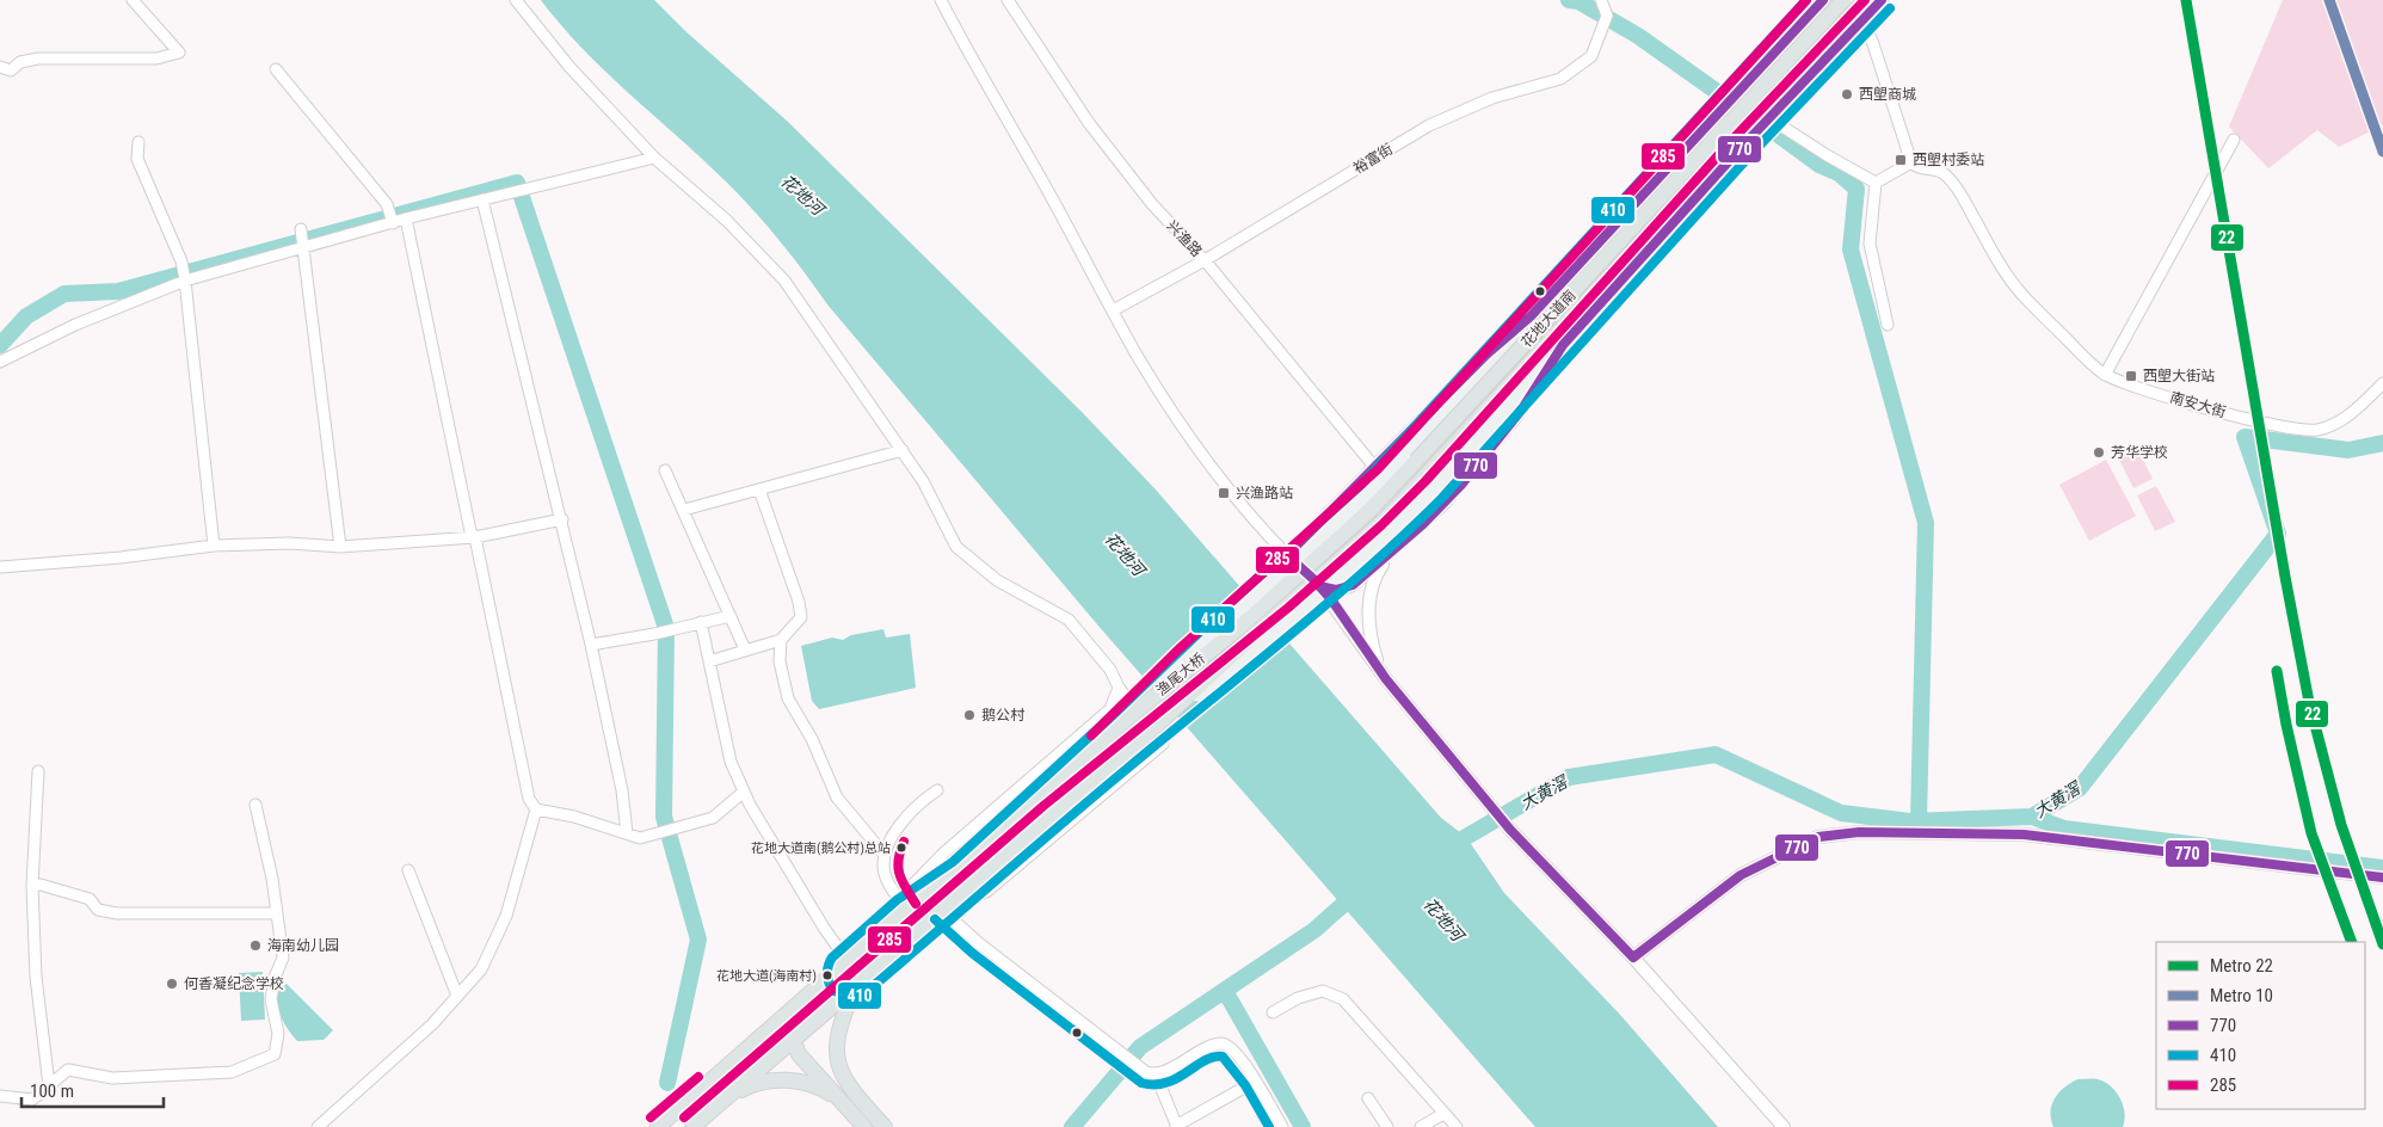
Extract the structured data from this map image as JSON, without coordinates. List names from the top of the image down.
{
  "streets": {
    "main road": ["花地大道南", "渔尾大桥"],
    "street": ["裕富街", "兴渔路", "南安大街"]
  },
  "crossings": [
    ["裕富街", "兴渔路"],
    ["兴渔路", "花地大道南"],
    ["花地大道南", "渔尾大桥"]
  ],
  "water": ["花地河", "大黄滘"],
  "places": {
    "other": [
      "西塱商城",
      "芳华学校",
      "鹅公村",
      "花地大道南(鹅公村)总站",
      "海南幼儿园",
      "花地大道(海南村)",
      "何香凝纪念学校"
    ],
    "transit": ["西塱村委站", "西塱大街站", "兴渔路站"]
  },
  "lines": [
    "metro line 22",
    "metro line 10",
    "transit line 770",
    "transit line 410",
    "transit line 285"
  ],
  "legend": [
    "Metro 22",
    "Metro 10",
    "770",
    "410",
    "285"
  ],
  "scale_bar": "100 m"
}
